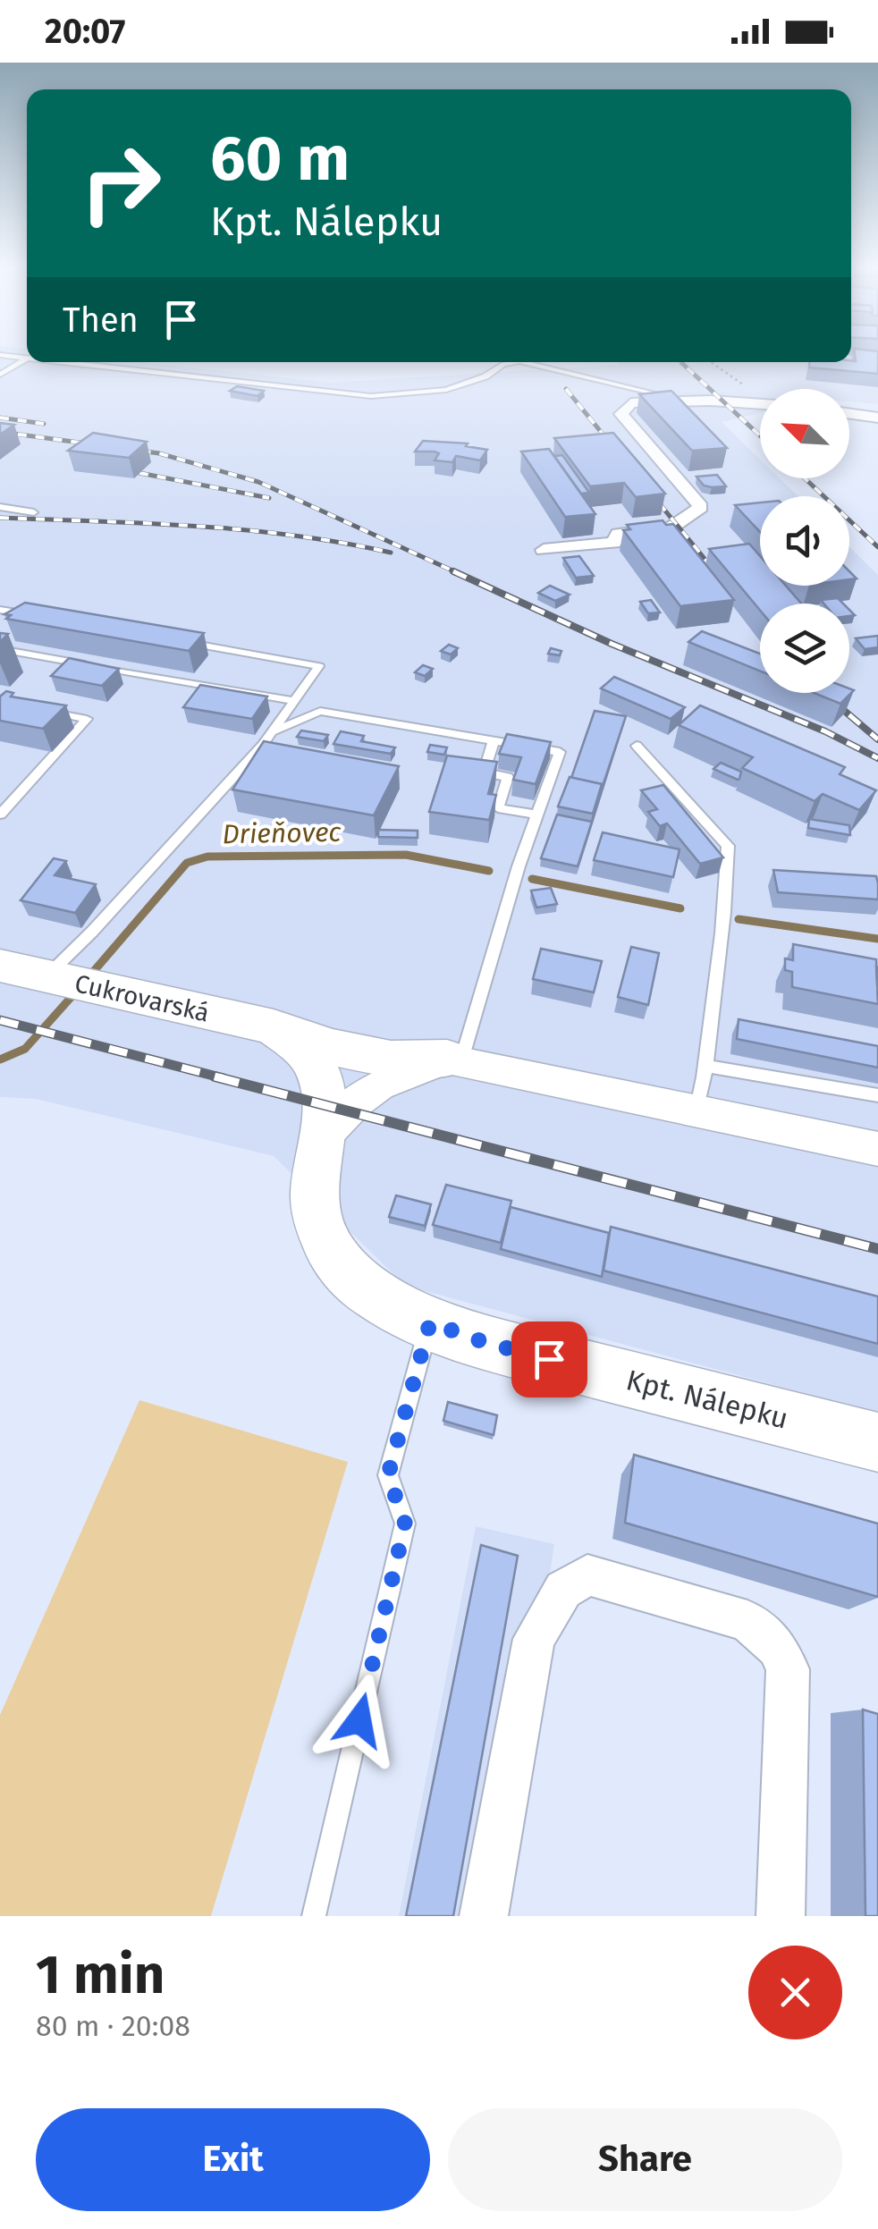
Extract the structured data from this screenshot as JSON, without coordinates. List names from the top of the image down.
{
  "streets": {
    "main road": ["Cukrovarská", "Kpt. Nálepku"]
  },
  "crossings": [
    ["Cukrovarská", "Kpt. Nálepku"]
  ],
  "water": ["Drieňovec"],
  "north": "top left",
  "page": {
    "status": "20:07",
    "turn": ["60 m", "Kpt. Nálepku"],
    "then": "Then",
    "heading": ["1 min", "80 m · 20:08"],
    "buttons": ["Exit", "Share"]
  }
}
